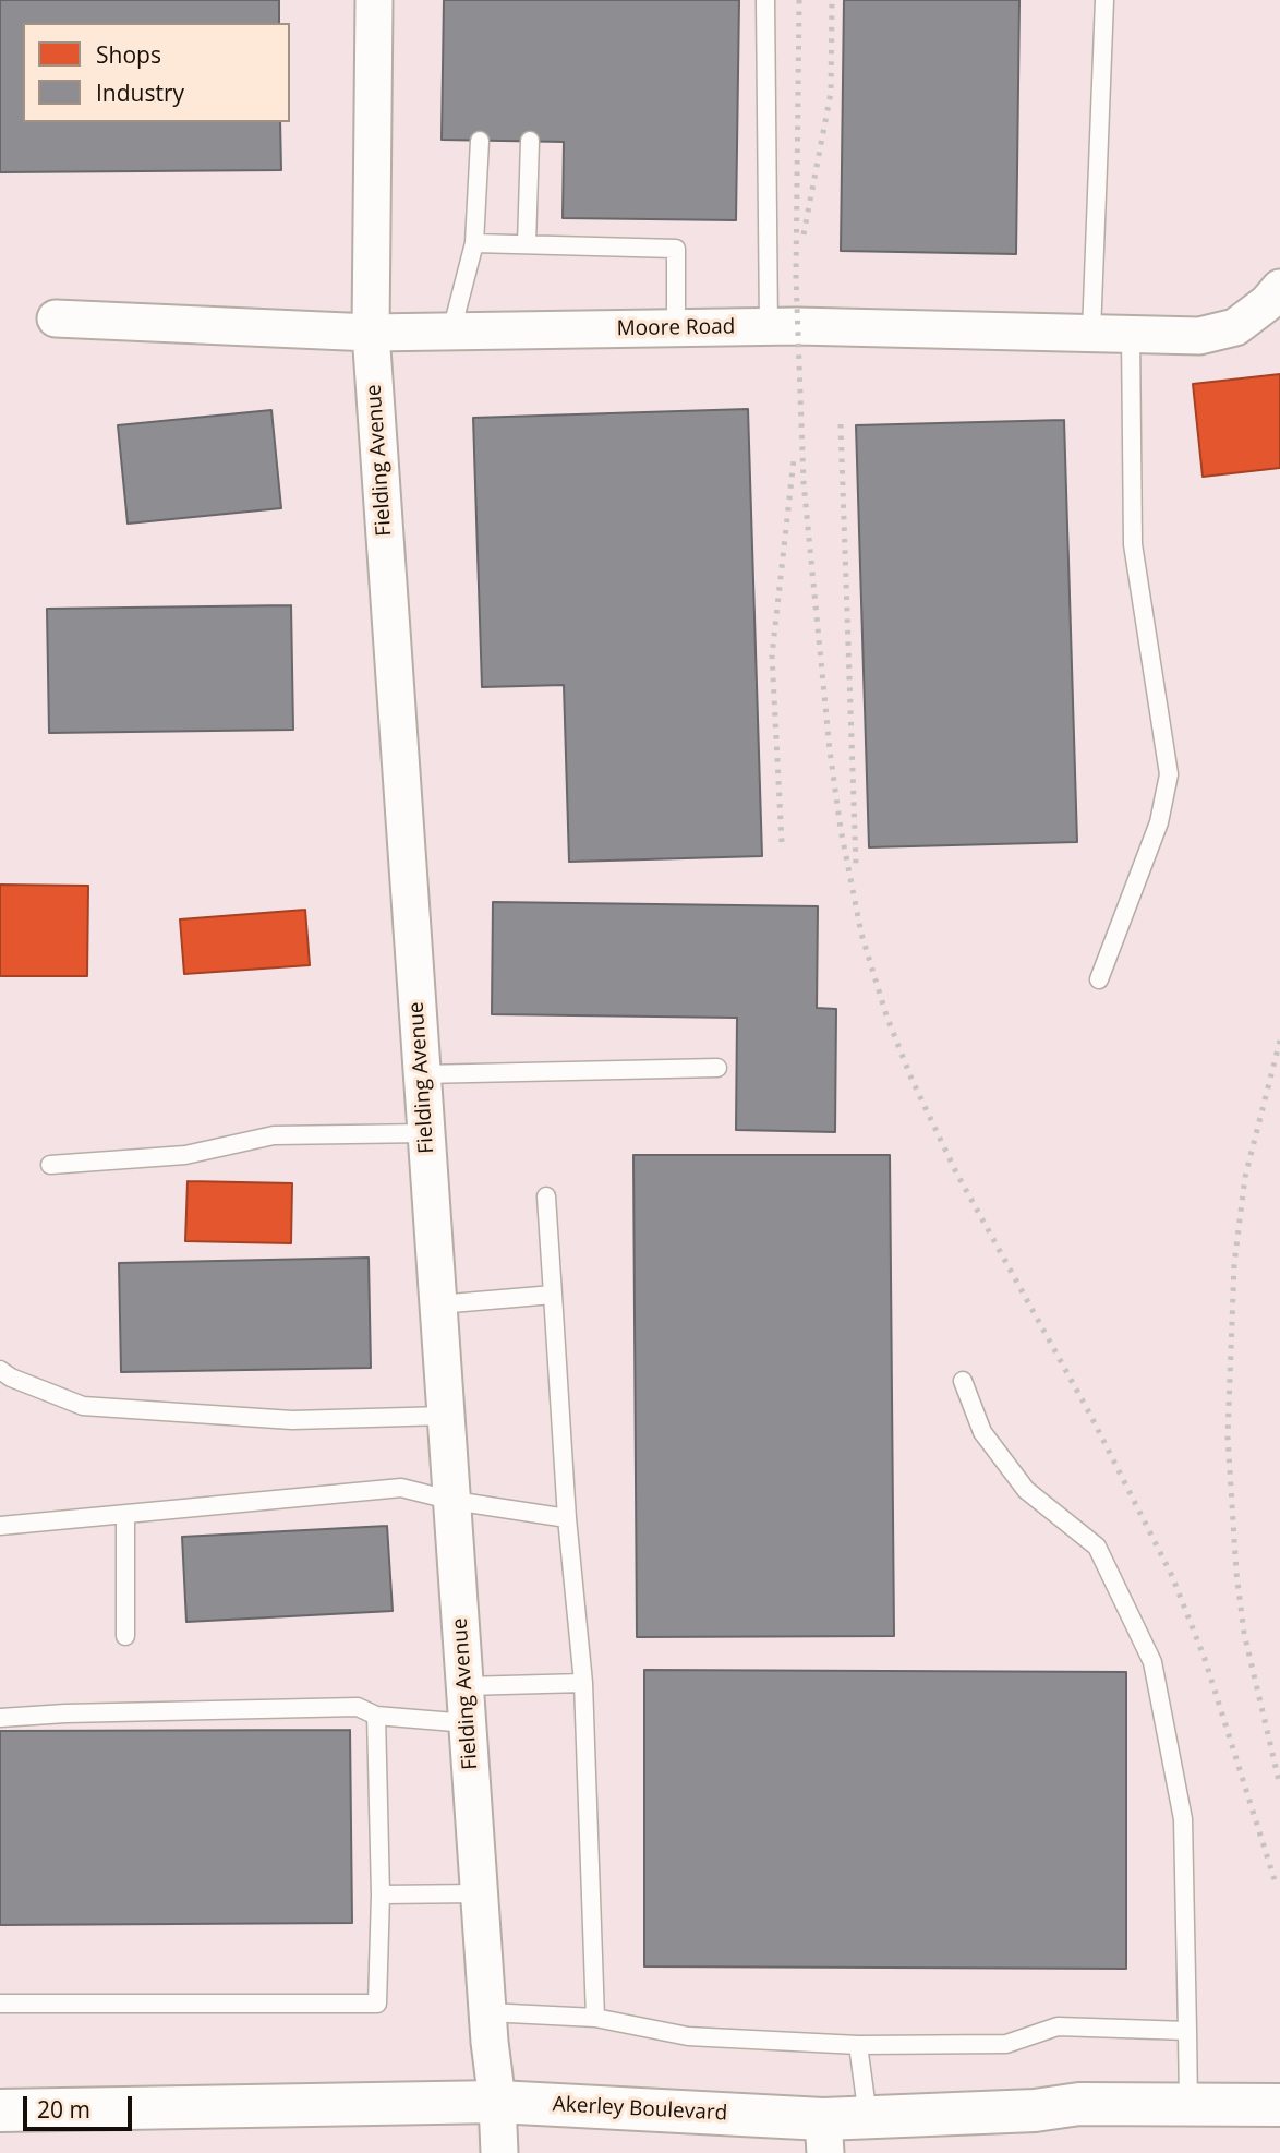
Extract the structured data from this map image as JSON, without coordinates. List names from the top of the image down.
{
  "streets": {
    "main road": ["Akerley Boulevard"],
    "street": ["Moore Road", "Fielding Avenue"]
  },
  "crossings": [
    ["Moore Road", "Fielding Avenue"],
    ["Fielding Avenue", "Akerley Boulevard"]
  ],
  "legend": ["Shops", "Industry"],
  "scale_bar": "20 m"
}
